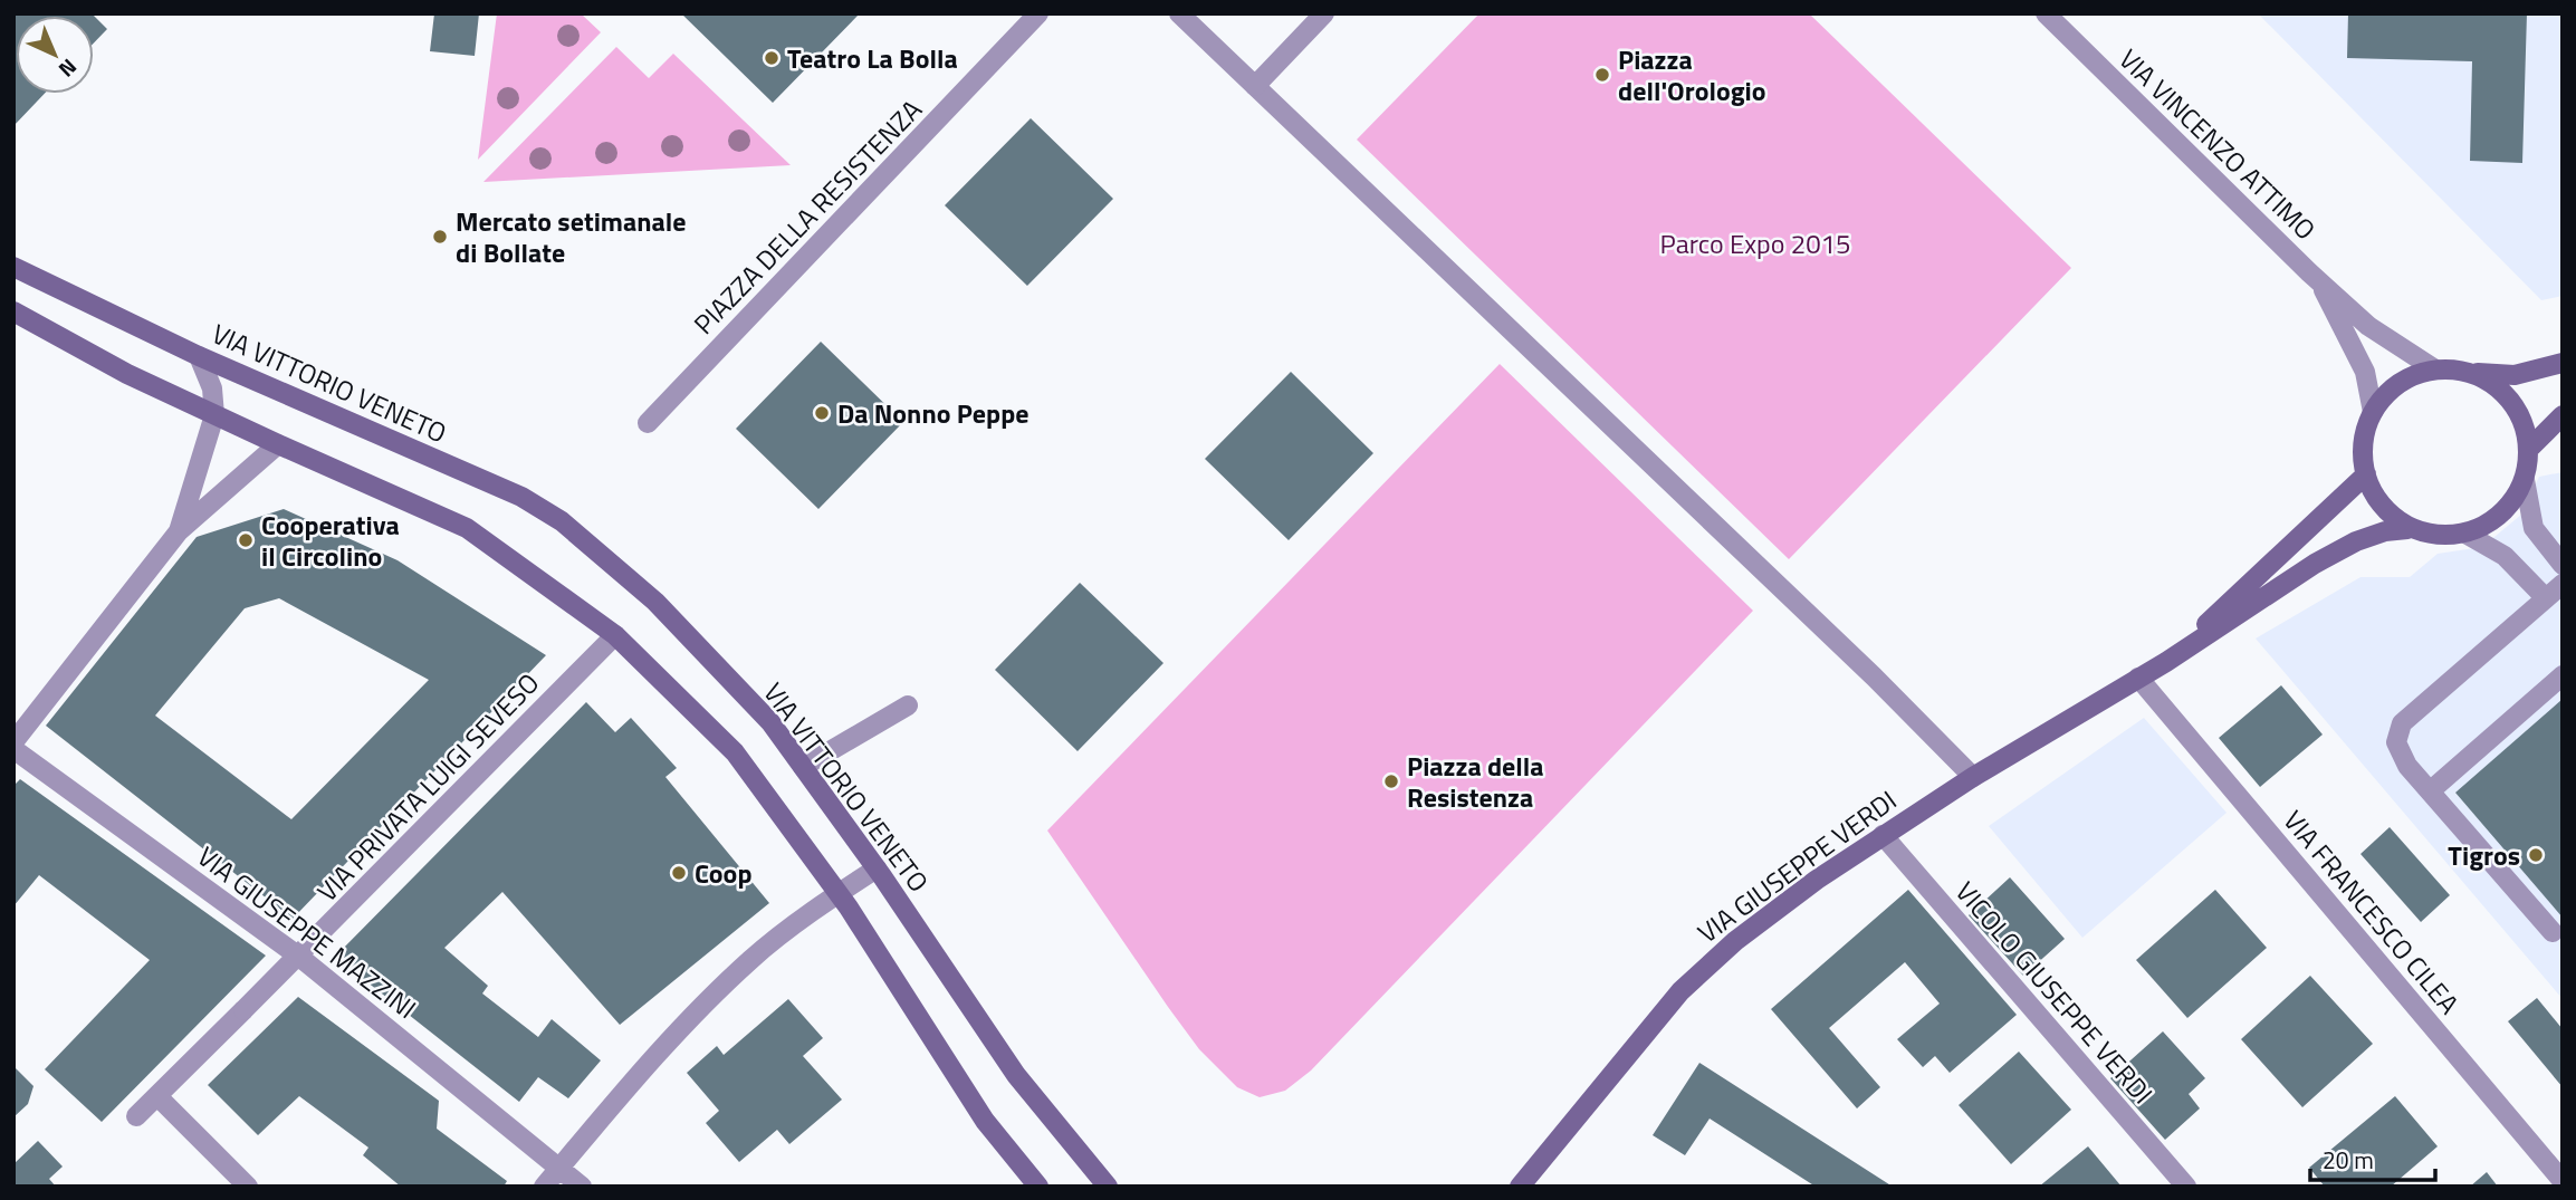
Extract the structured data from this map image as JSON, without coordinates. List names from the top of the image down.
{
  "streets": {
    "street": [
      "VIA VINCENZO ATTIMO",
      "PIAZZA DELLA RESISTENZA",
      "VIA VITTORIO VENETO",
      "VIA PRIVATA LUIGI SEVESO",
      "VIA GIUSEPPE VERDI",
      "VIA FRANCESCO CILEA",
      "VIA GIUSEPPE MAZZINI",
      "VICOLO GIUSEPPE VERDI"
    ]
  },
  "crossings": [
    ["VIA VINCENZO ATTIMO", "VIA GIUSEPPE VERDI"],
    ["VIA PRIVATA LUIGI SEVESO", "VIA GIUSEPPE MAZZINI"],
    ["VIA GIUSEPPE VERDI", "VIA FRANCESCO CILEA"],
    ["VIA GIUSEPPE VERDI", "VICOLO GIUSEPPE VERDI"]
  ],
  "parks": ["Parco Expo 2015"],
  "places": [
    "Teatro La Bolla",
    "Piazza dell'Orologio",
    "Mercato setimanale di Bollate",
    "Da Nonno Peppe",
    "Cooperativa il Circolino",
    "Piazza della Resistenza",
    "Tigros",
    "Coop"
  ],
  "scale_bar": "20 m",
  "north": "bottom right"
}
